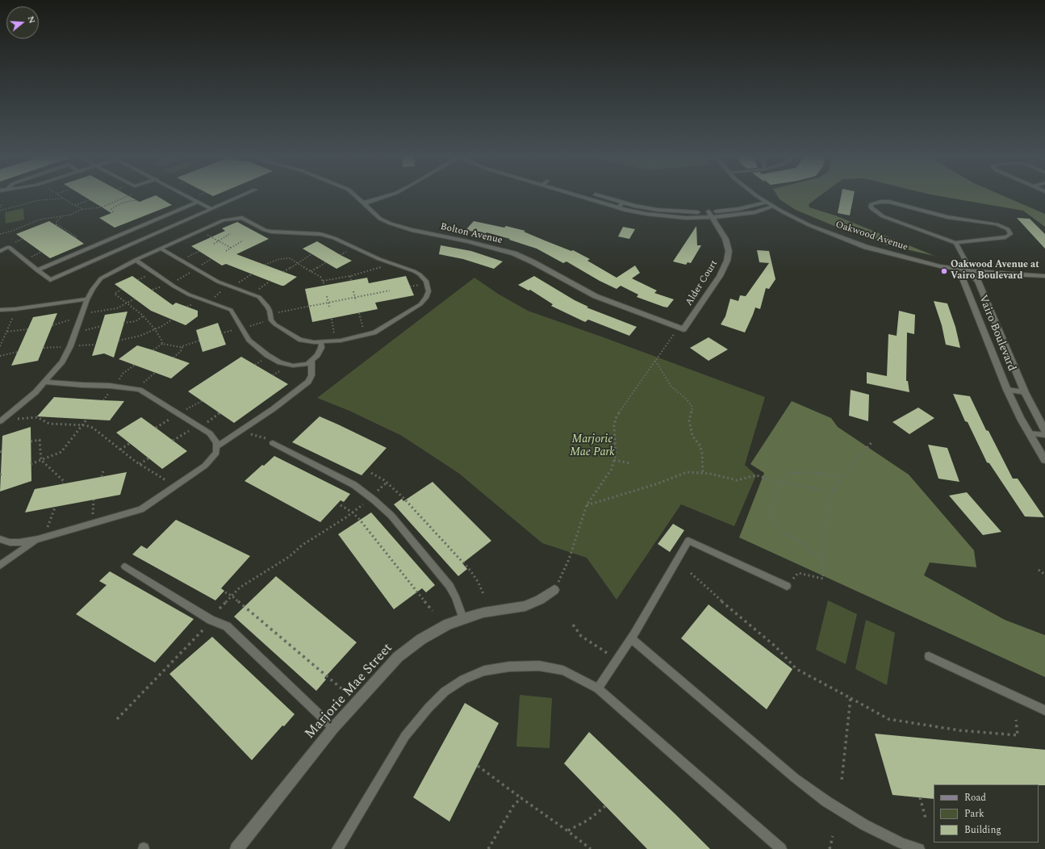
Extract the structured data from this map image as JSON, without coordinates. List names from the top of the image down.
{
  "streets": {
    "street": [
      "Bolton Avenue",
      "Oakwood Avenue",
      "Alder Court",
      "Vairo Boulevard",
      "Marjorie Mae Street"
    ]
  },
  "crossings": [
    ["Bolton Avenue", "Alder Court"],
    ["Oakwood Avenue", "Vairo Boulevard"]
  ],
  "parks": ["Marjorie Mae Park"],
  "places": ["Oakwood Avenue at Vairo Boulevard"],
  "legend": ["Road", "Park", "Building"],
  "north": "right"
}
